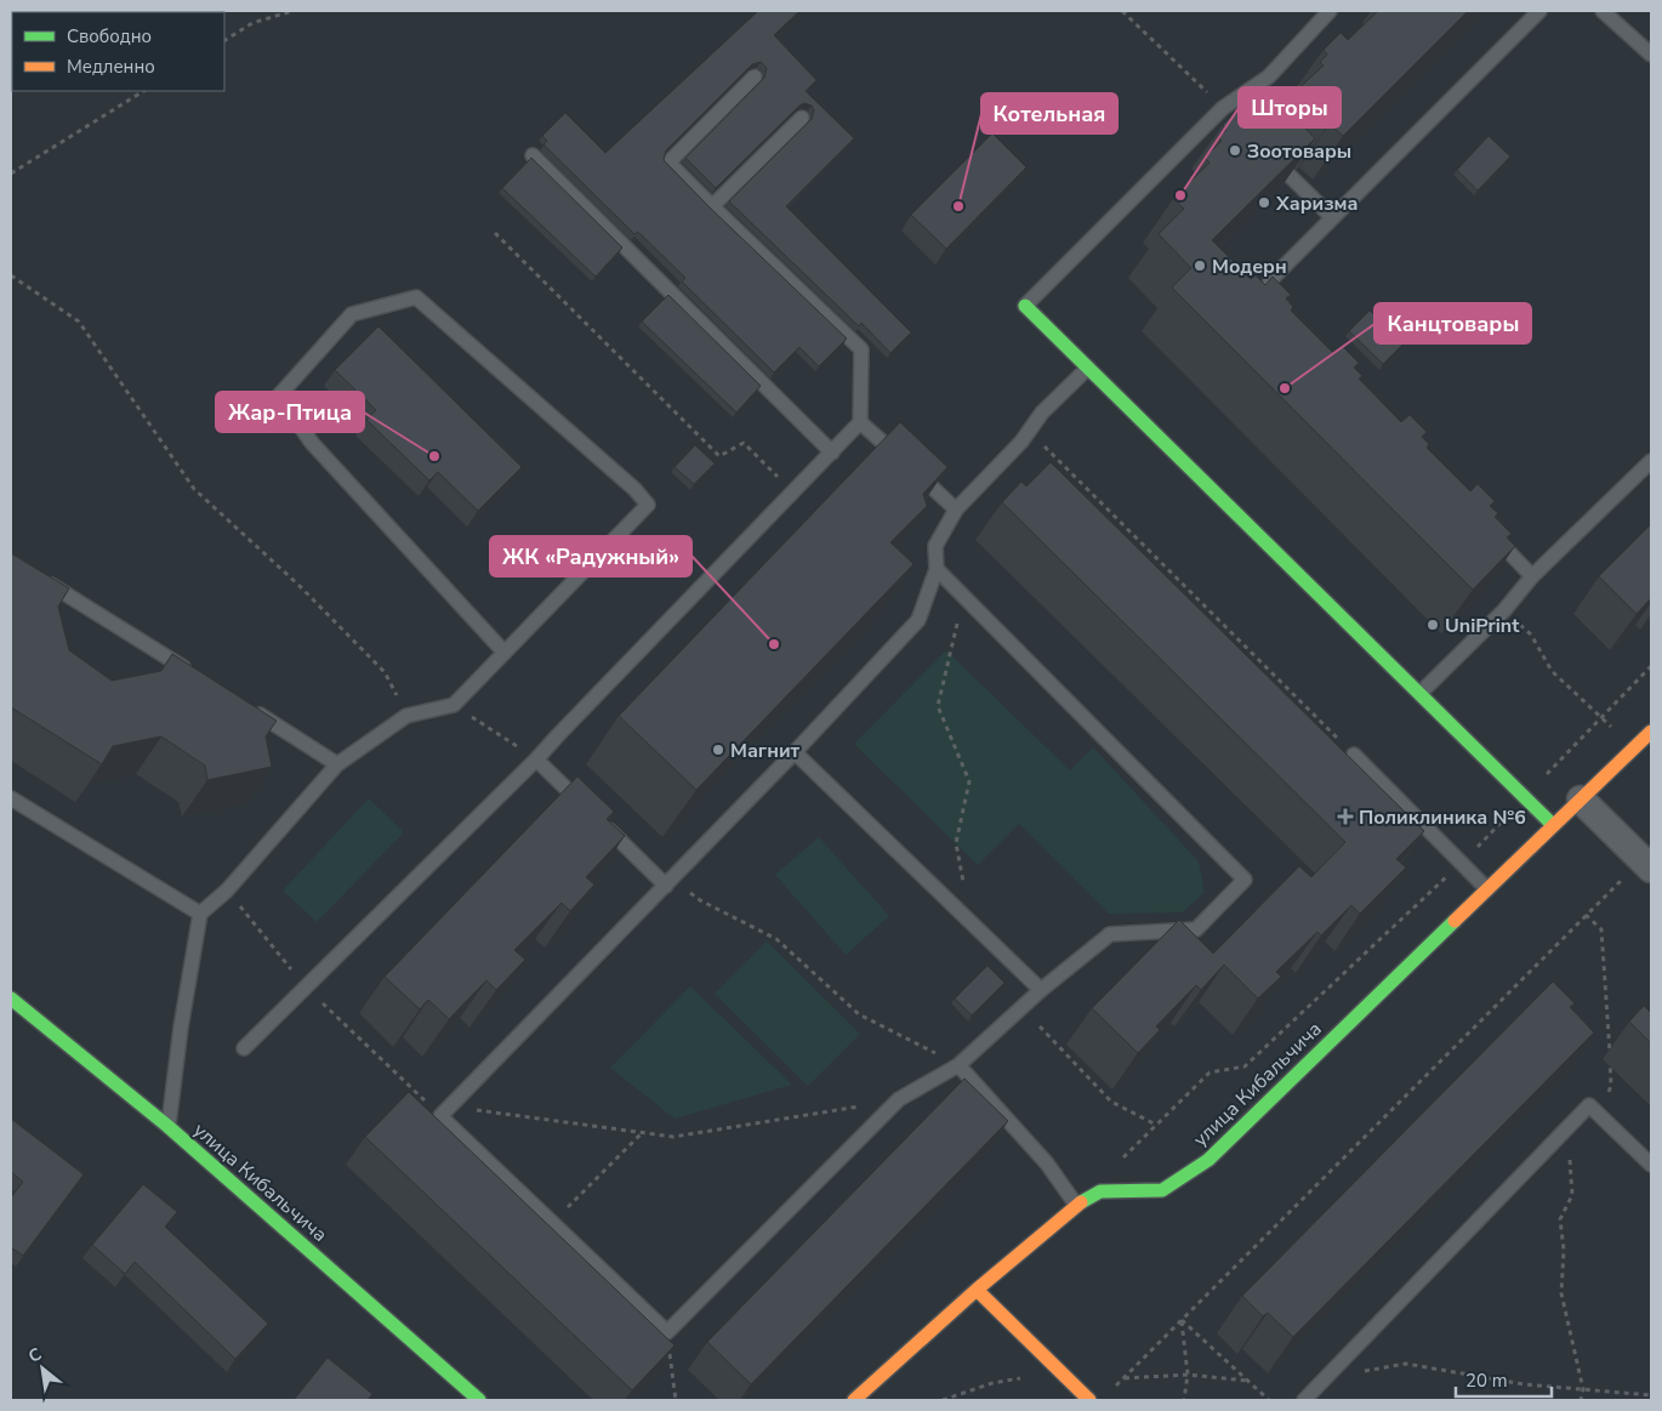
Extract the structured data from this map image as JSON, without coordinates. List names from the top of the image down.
{
  "streets": {
    "street": ["улица Кибальчича"]
  },
  "places": {
    "other": [
      "Зоотовары",
      "Шторы",
      "Харизма",
      "Котельная",
      "Модерн",
      "Канцтовары",
      "Жар-Птица",
      "UniPrint",
      "ЖК «Радужный»",
      "Магнит"
    ],
    "health": ["Поликлиника №6"]
  },
  "legend": ["Свободно", "Медленно"],
  "scale_bar": "20 m",
  "north": "top left"
}
